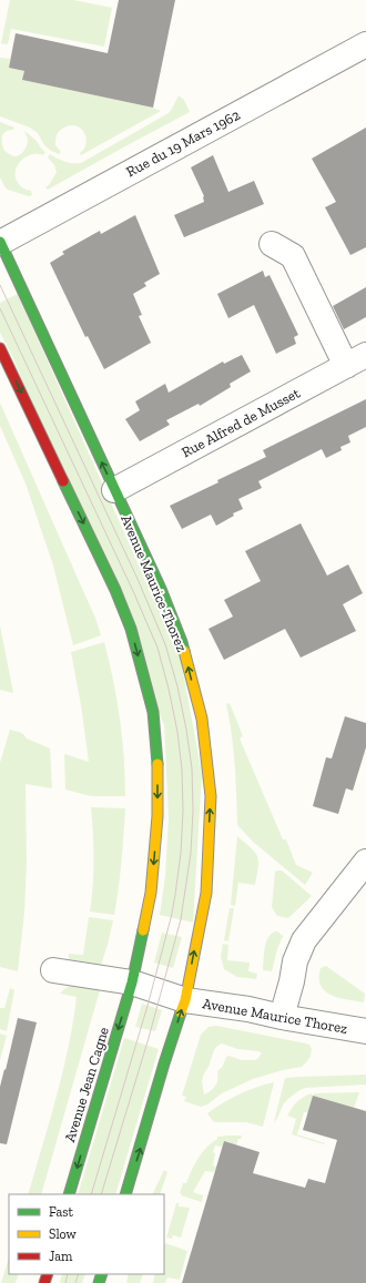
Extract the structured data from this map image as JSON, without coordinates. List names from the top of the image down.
{
  "streets": {
    "street": [
      "Rue du 19 Mars 1962",
      "Rue Alfred de Musset",
      "Avenue Maurice Thorez",
      "Avenue Jean Cagne"
    ]
  },
  "crossings": [
    ["Rue du 19 Mars 1962", "Avenue Maurice Thorez"],
    ["Rue Alfred de Musset", "Avenue Maurice Thorez"],
    ["Avenue Maurice Thorez", "Avenue Jean Cagne"]
  ],
  "legend": ["Fast", "Slow", "Jam"]
}
